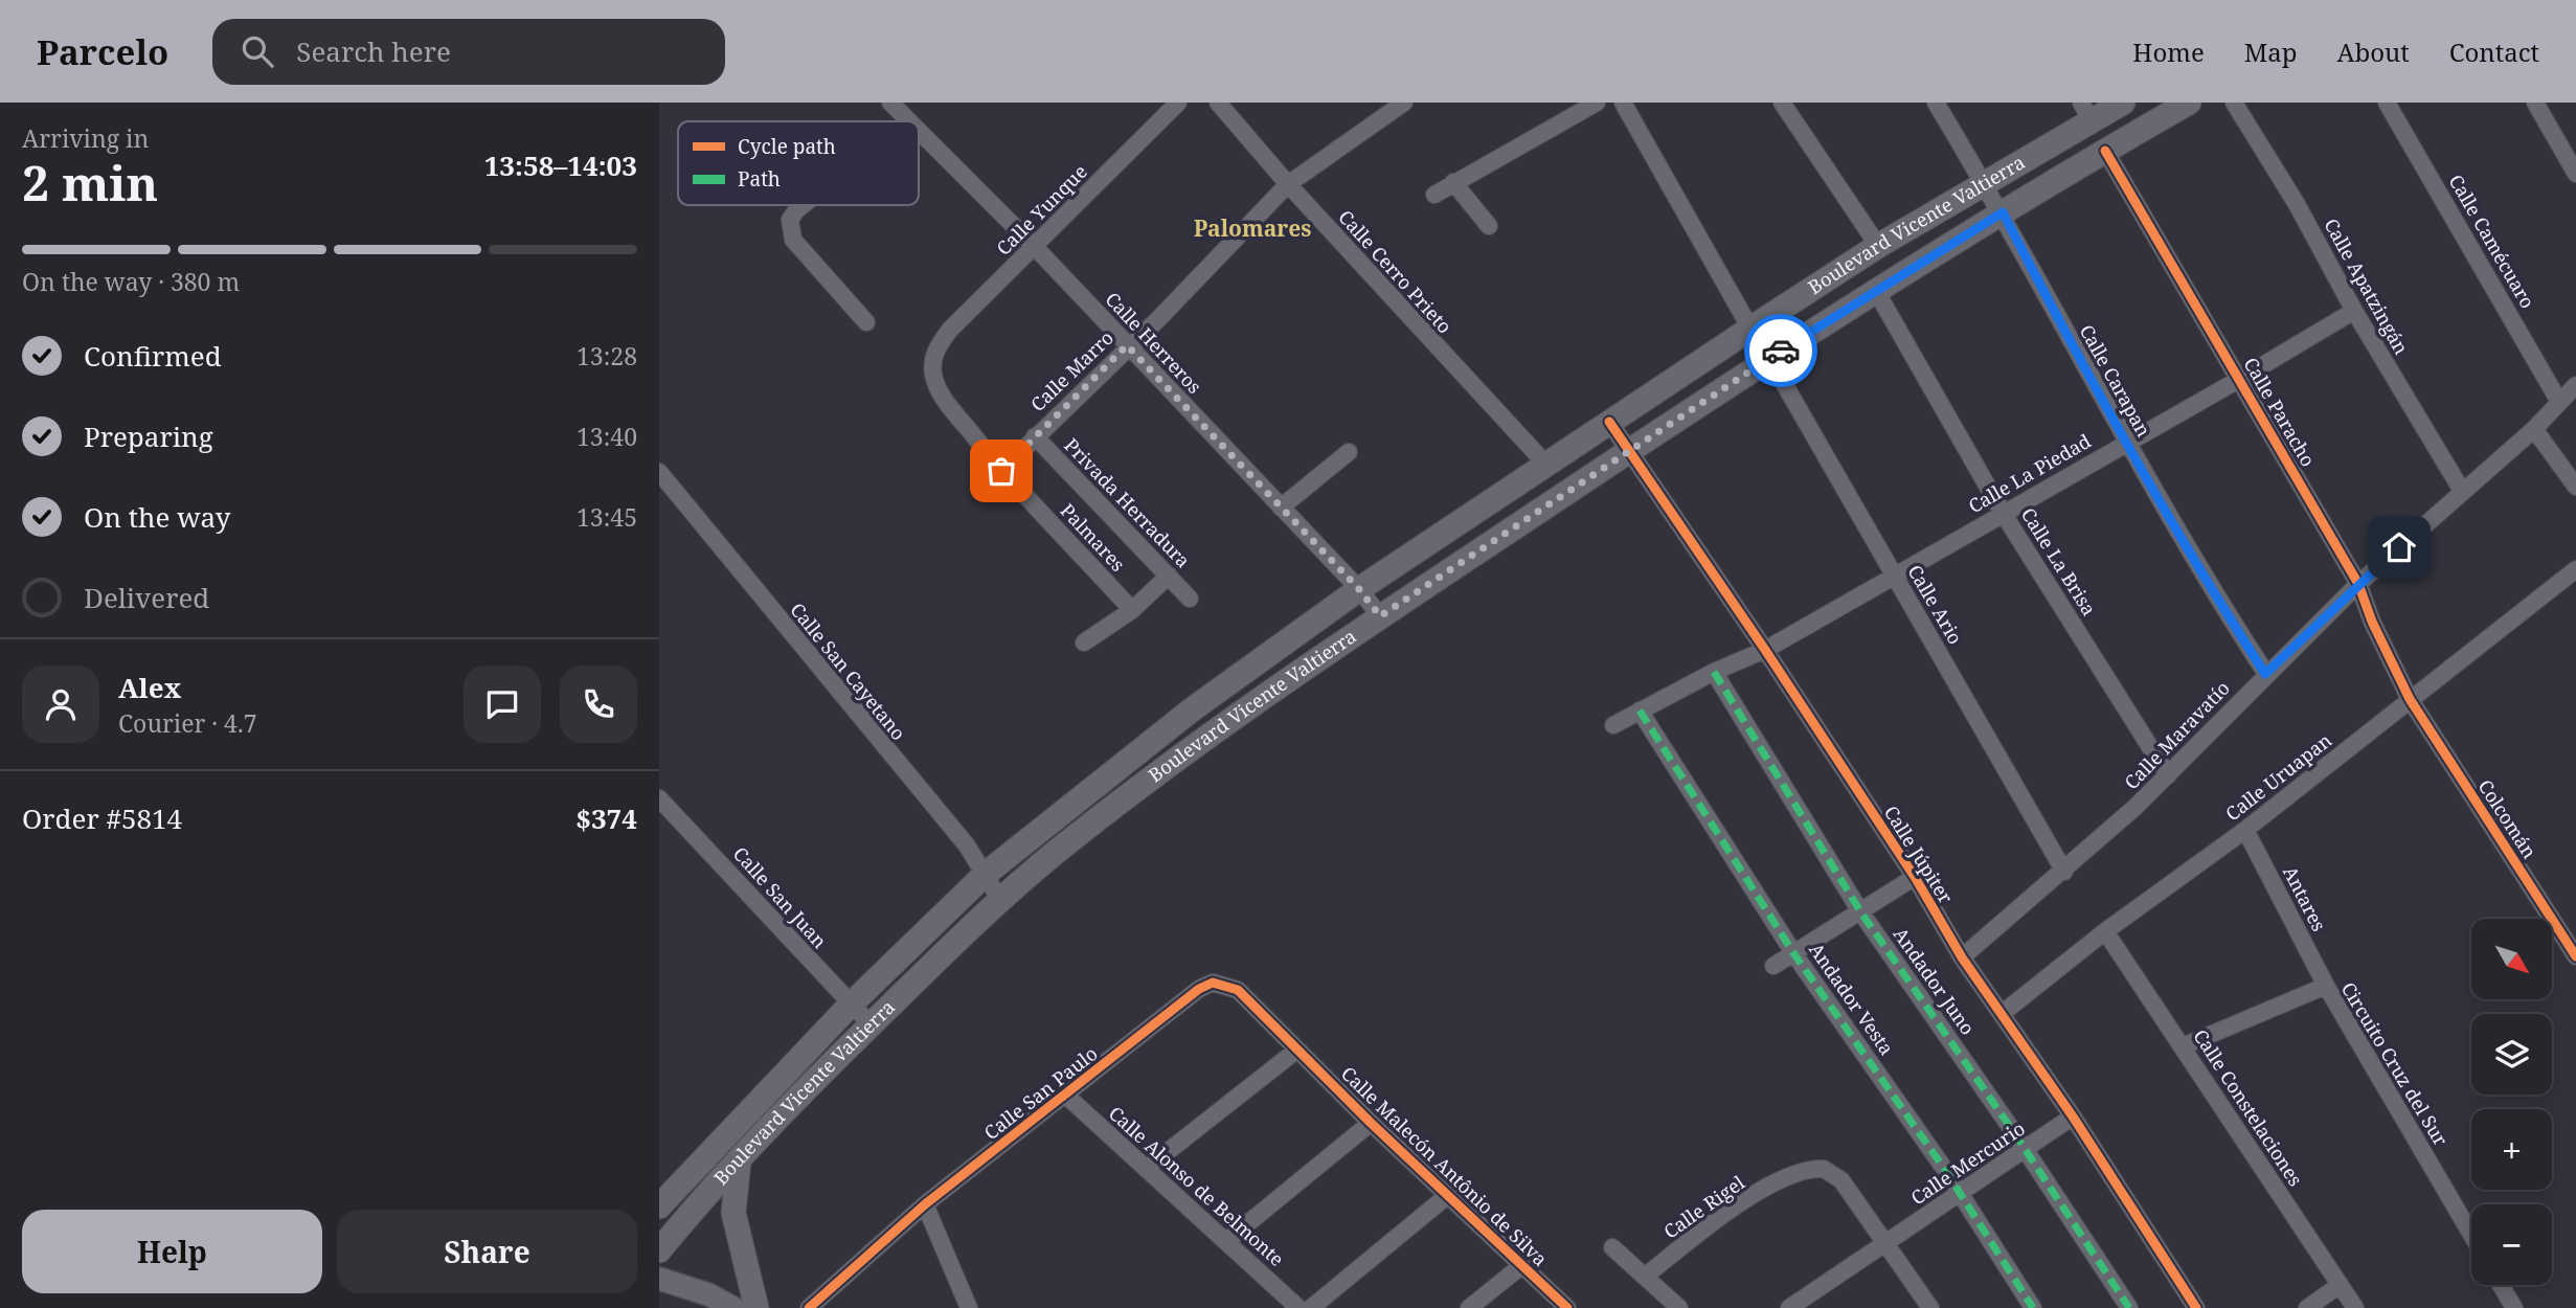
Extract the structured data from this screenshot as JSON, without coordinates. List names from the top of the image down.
{
  "streets": {
    "main road": ["Boulevard Vicente Valtierra"],
    "street": [
      "Calle Yunque",
      "Calle Camécuaro",
      "Calle Cerro Prieto",
      "Calle Apatzingán",
      "Calle Herreros",
      "Calle Marro",
      "Calle Carapan",
      "Calle Paracho",
      "Calle La Piedad",
      "Privada Herradura",
      "Palmares",
      "Calle La Brisa",
      "Calle Ario",
      "Calle San Cayetano",
      "Calle Maravatío",
      "Calle Uruapan",
      "Colcomán",
      "Calle Júpiter",
      "Calle San Juan",
      "Antares",
      "Andador Juno",
      "Andador Vesta",
      "Circuito Cruz del Sur",
      "Calle San Paulo",
      "Calle Constelaciones",
      "Calle Mercurio",
      "Calle Malecón Antônio de Silva",
      "Calle Alonso de Belmonte",
      "Calle Rigel"
    ]
  },
  "crossings": [
    ["Calle Yunque", "Calle Herreros"],
    ["Calle Yunque", "Palmares"],
    ["Boulevard Vicente Valtierra", "Calle Cerro Prieto"],
    ["Boulevard Vicente Valtierra", "Calle Herreros"],
    ["Boulevard Vicente Valtierra", "Calle Carapan"],
    ["Boulevard Vicente Valtierra", "Calle Paracho"],
    ["Boulevard Vicente Valtierra", "Calle La Brisa"],
    ["Boulevard Vicente Valtierra", "Calle Ario"],
    ["Boulevard Vicente Valtierra", "Calle San Cayetano"],
    ["Boulevard Vicente Valtierra", "Calle Júpiter"],
    ["Boulevard Vicente Valtierra", "Calle San Juan"],
    ["Calle Camécuaro", "Calle Maravatío"],
    ["Calle Cerro Prieto", "Calle Marro"],
    ["Calle Apatzingán", "Calle La Piedad"],
    ["Calle Apatzingán", "Calle Maravatío"],
    ["Calle Herreros", "Calle Marro"],
    ["Calle Marro", "Privada Herradura"],
    ["Calle Marro", "Palmares"],
    ["Calle Carapan", "Calle La Piedad"],
    ["Calle Carapan", "Calle Maravatío"],
    ["Calle Paracho", "Calle La Piedad"],
    ["Calle Paracho", "Calle Maravatío"],
    ["Calle Paracho", "Calle Uruapan"],
    ["Calle Paracho", "Colcomán"],
    ["Calle La Piedad", "Calle La Brisa"],
    ["Calle La Piedad", "Calle Ario"],
    ["Calle La Piedad", "Calle Júpiter"],
    ["Calle La Piedad", "Andador Juno"],
    ["Calle La Piedad", "Andador Vesta"],
    ["Calle La Brisa", "Calle Maravatío"],
    ["Calle Ario", "Calle Maravatío"],
    ["Calle Maravatío", "Calle Júpiter"],
    ["Calle Uruapan", "Colcomán"],
    ["Calle Uruapan", "Calle Júpiter"],
    ["Calle Uruapan", "Antares"],
    ["Calle Uruapan", "Calle Constelaciones"],
    ["Calle Júpiter", "Calle Mercurio"],
    ["Antares", "Circuito Cruz del Sur"],
    ["Andador Juno", "Calle Mercurio"],
    ["Andador Vesta", "Calle Mercurio"],
    ["Circuito Cruz del Sur", "Calle Constelaciones"],
    ["Calle San Paulo", "Calle Malecón Antônio de Silva"],
    ["Calle San Paulo", "Calle Alonso de Belmonte"],
    ["Calle Mercurio", "Calle Rigel"]
  ],
  "districts": ["Palomares"],
  "legend": ["Cycle path", "Path"],
  "north": "bottom right",
  "page": {
    "header": "Parcelo",
    "search": "Search here",
    "nav": [
      "Home",
      "Map",
      "About",
      "Contact"
    ],
    "heading": ["2 min", "Arriving in", "13:58–14:03"],
    "panel": [
      "Alex",
      "Courier · 4.7",
      "Order #5814",
      "$374"
    ],
    "bar": "On the way · 380 m",
    "list": [
      ["Confirmed", "13:28"],
      ["Preparing", "13:40"],
      ["On the way", "13:45"],
      "Delivered"
    ],
    "map_buttons": ["+", "−"],
    "buttons": ["Help", "Share"]
  }
}
